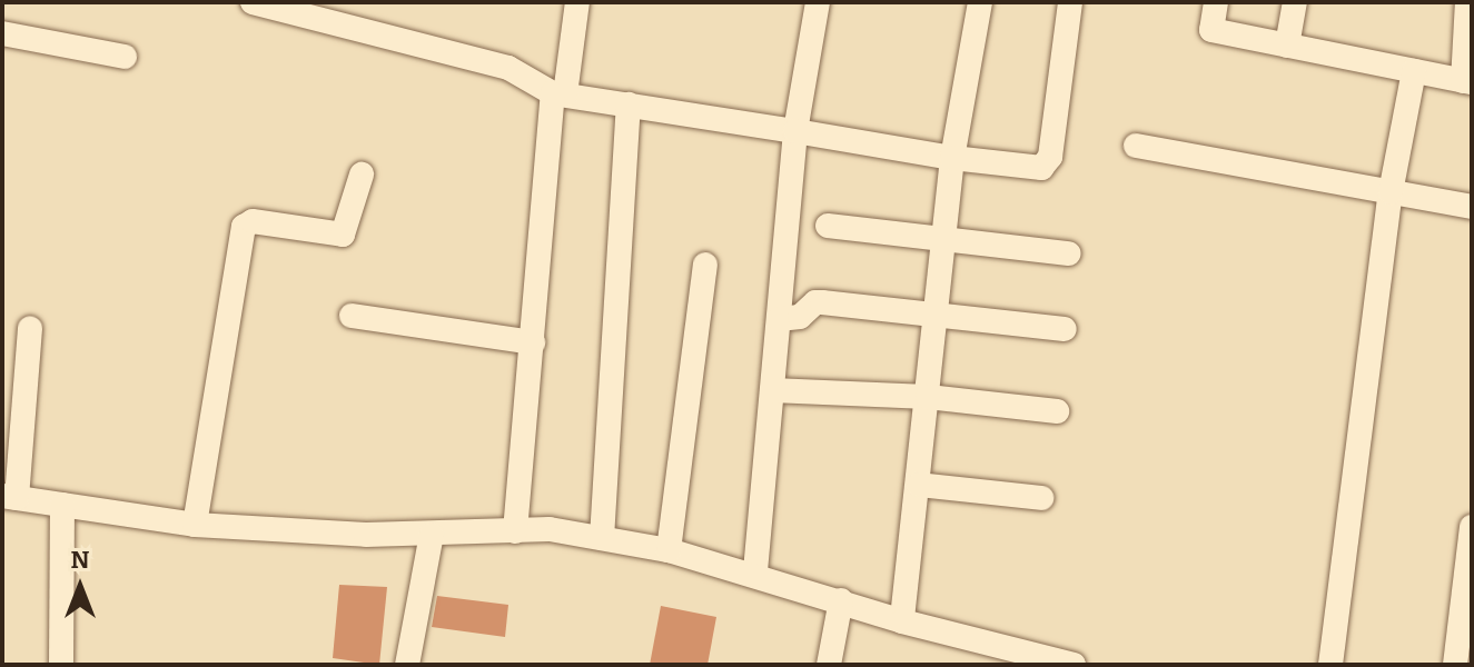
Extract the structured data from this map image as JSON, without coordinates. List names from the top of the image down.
{
  "north": "top"
}
